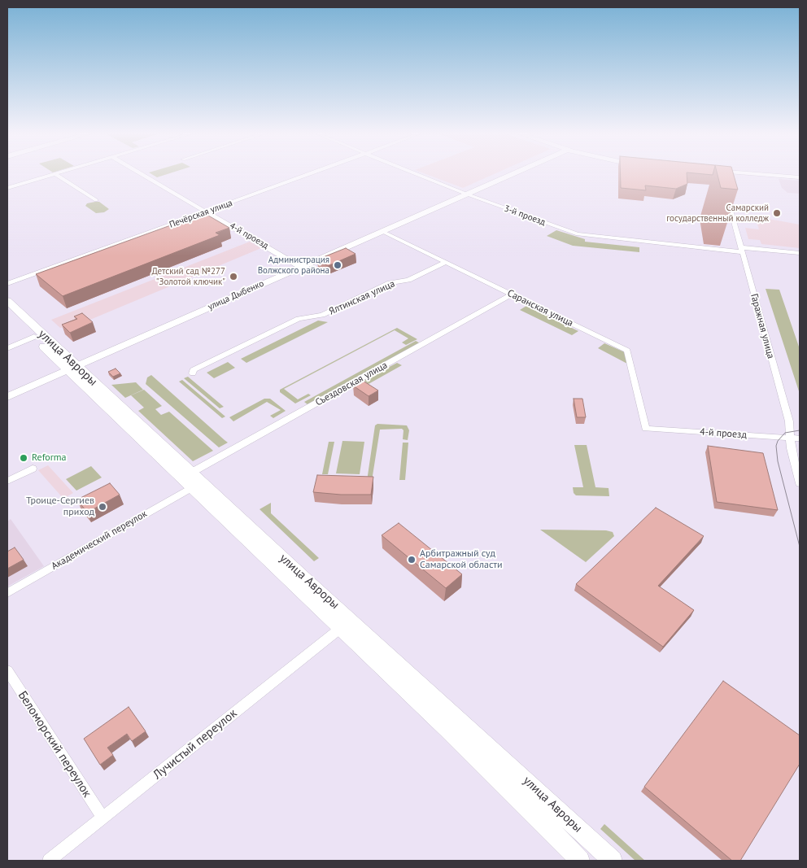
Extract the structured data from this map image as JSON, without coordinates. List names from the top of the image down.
{
  "streets": {
    "main road": ["улица Дыбенко", "улица Авроры"],
    "street": [
      "Печёрская улица",
      "3-й проезд",
      "4-й проезд",
      "Ялтинская улица",
      "Саранская улица",
      "Гаражная улица",
      "Съездовская улица",
      "Академический переулок",
      "Беломорский переулок",
      "Лучистый переулок"
    ]
  },
  "crossings": [
    ["Печёрская улица", "4-й проезд"],
    ["3-й проезд", "улица Дыбенко"],
    ["3-й проезд", "Гаражная улица"],
    ["4-й проезд", "улица Дыбенко"],
    ["4-й проезд", "Саранская улица"],
    ["4-й проезд", "Гаражная улица"],
    ["улица Дыбенко", "Саранская улица"],
    ["улица Дыбенко", "улица Авроры"],
    ["Ялтинская улица", "Саранская улица"],
    ["Саранская улица", "Съездовская улица"],
    ["улица Авроры", "Съездовская улица"],
    ["улица Авроры", "Академический переулок"],
    ["улица Авроры", "Лучистый переулок"],
    ["Съездовская улица", "Академический переулок"],
    ["Беломорский переулок", "Лучистый переулок"]
  ],
  "places": [
    "Самарский государственный колледж",
    "Администрация Волжского района",
    "Детский сад №277 \"Золотой ключик\"",
    "Reforma",
    "Троице-Сергиев приход",
    "Арбитражный суд Самарской области"
  ]
}
